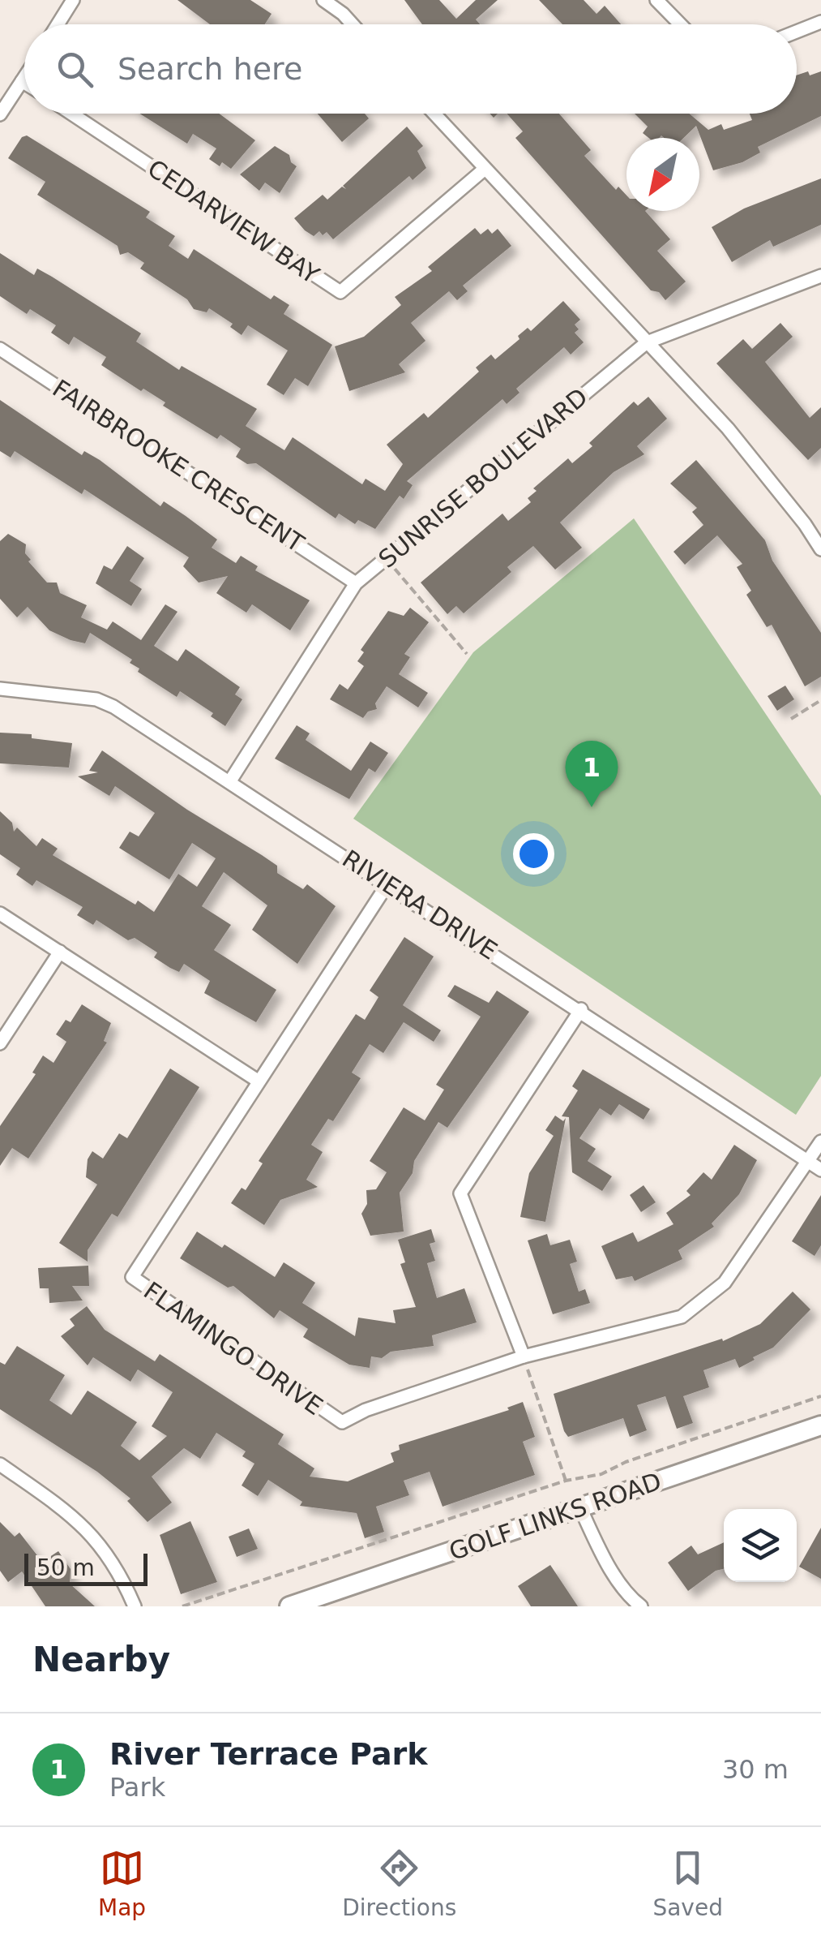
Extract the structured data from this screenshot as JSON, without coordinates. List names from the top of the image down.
{
  "streets": {
    "main road": ["GOLF LINKS ROAD"],
    "street": [
      "CEDARVIEW BAY",
      "FAIRBROOKE CRESCENT",
      "SUNRISE BOULEVARD",
      "RIVIERA DRIVE",
      "FLAMINGO DRIVE"
    ]
  },
  "crossings": [
    ["FAIRBROOKE CRESCENT", "SUNRISE BOULEVARD"],
    ["SUNRISE BOULEVARD", "RIVIERA DRIVE"],
    ["RIVIERA DRIVE", "FLAMINGO DRIVE"]
  ],
  "scale_bar": "50 m",
  "north": "bottom left",
  "page": {
    "search": "Search here",
    "pins": "1",
    "scale": "50 m",
    "heading": "Nearby",
    "list": [
      {
        "mark": "1",
        "name": "River Terrace Park",
        "note": "Park",
        "value": "30 m"
      }
    ],
    "nav": ["Map", "Directions", "Saved"]
  }
}
